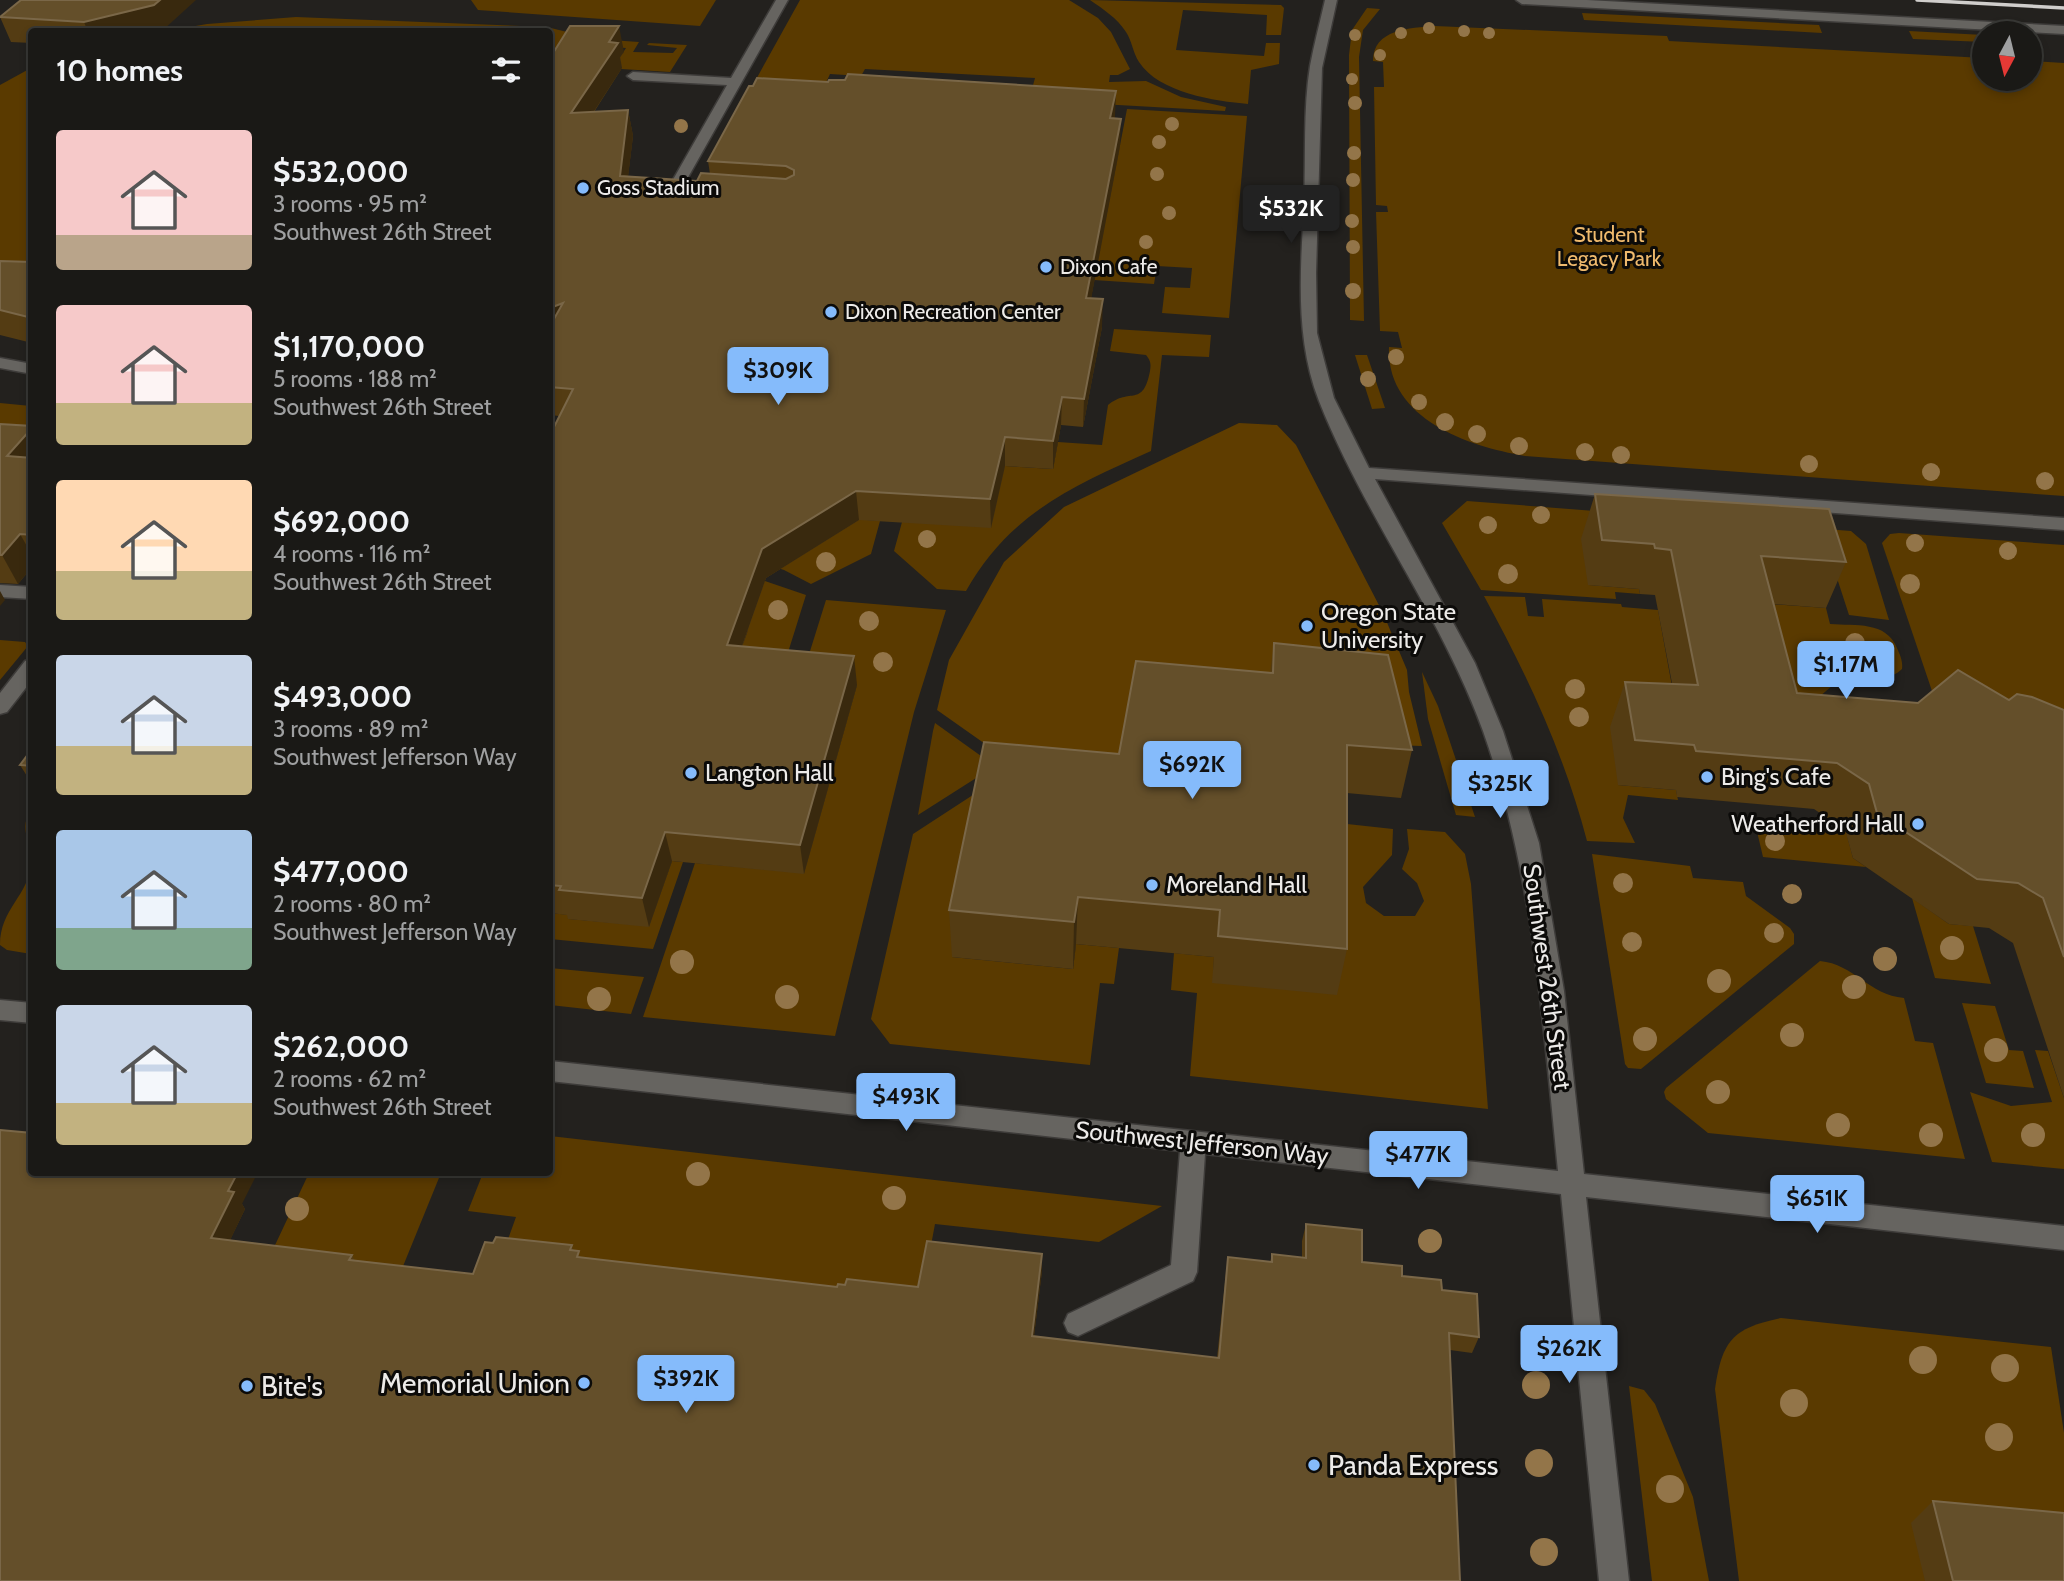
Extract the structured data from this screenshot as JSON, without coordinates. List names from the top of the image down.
{
  "streets": {
    "street": ["Southwest 26th Street", "Southwest Jefferson Way"]
  },
  "crossings": [
    ["Southwest 26th Street", "Southwest Jefferson Way"]
  ],
  "parks": ["Student Legacy Park"],
  "places": [
    "Goss Stadium",
    "Dixon Cafe",
    "Dixon Recreation Center",
    "Oregon State University",
    "Langton Hall",
    "Bing's Cafe",
    "Weatherford Hall",
    "Moreland Hall",
    "Memorial Union",
    "Bite's",
    "Panda Express"
  ],
  "north": "bottom",
  "page": {
    "heading": "10 homes",
    "list": [
      {
        "name": "$532,000",
        "note": "3 rooms · 95 m² · Southwest 26th Street"
      },
      {
        "name": "$1,170,000",
        "note": "5 rooms · 188 m² · Southwest 26th Street"
      },
      {
        "name": "$692,000",
        "note": "4 rooms · 116 m² · Southwest 26th Street"
      },
      {
        "name": "$493,000",
        "note": "3 rooms · 89 m² · Southwest Jefferson Way"
      },
      {
        "name": "$477,000",
        "note": "2 rooms · 80 m² · Southwest Jefferson Way"
      },
      {
        "name": "$262,000",
        "note": "2 rooms · 62 m² · Southwest 26th Street"
      }
    ],
    "price": [
      "$532K",
      "$309K",
      "$1.17M",
      "$692K",
      "$325K",
      "$493K",
      "$477K",
      "$651K",
      "$262K",
      "$392K"
    ]
  }
}
